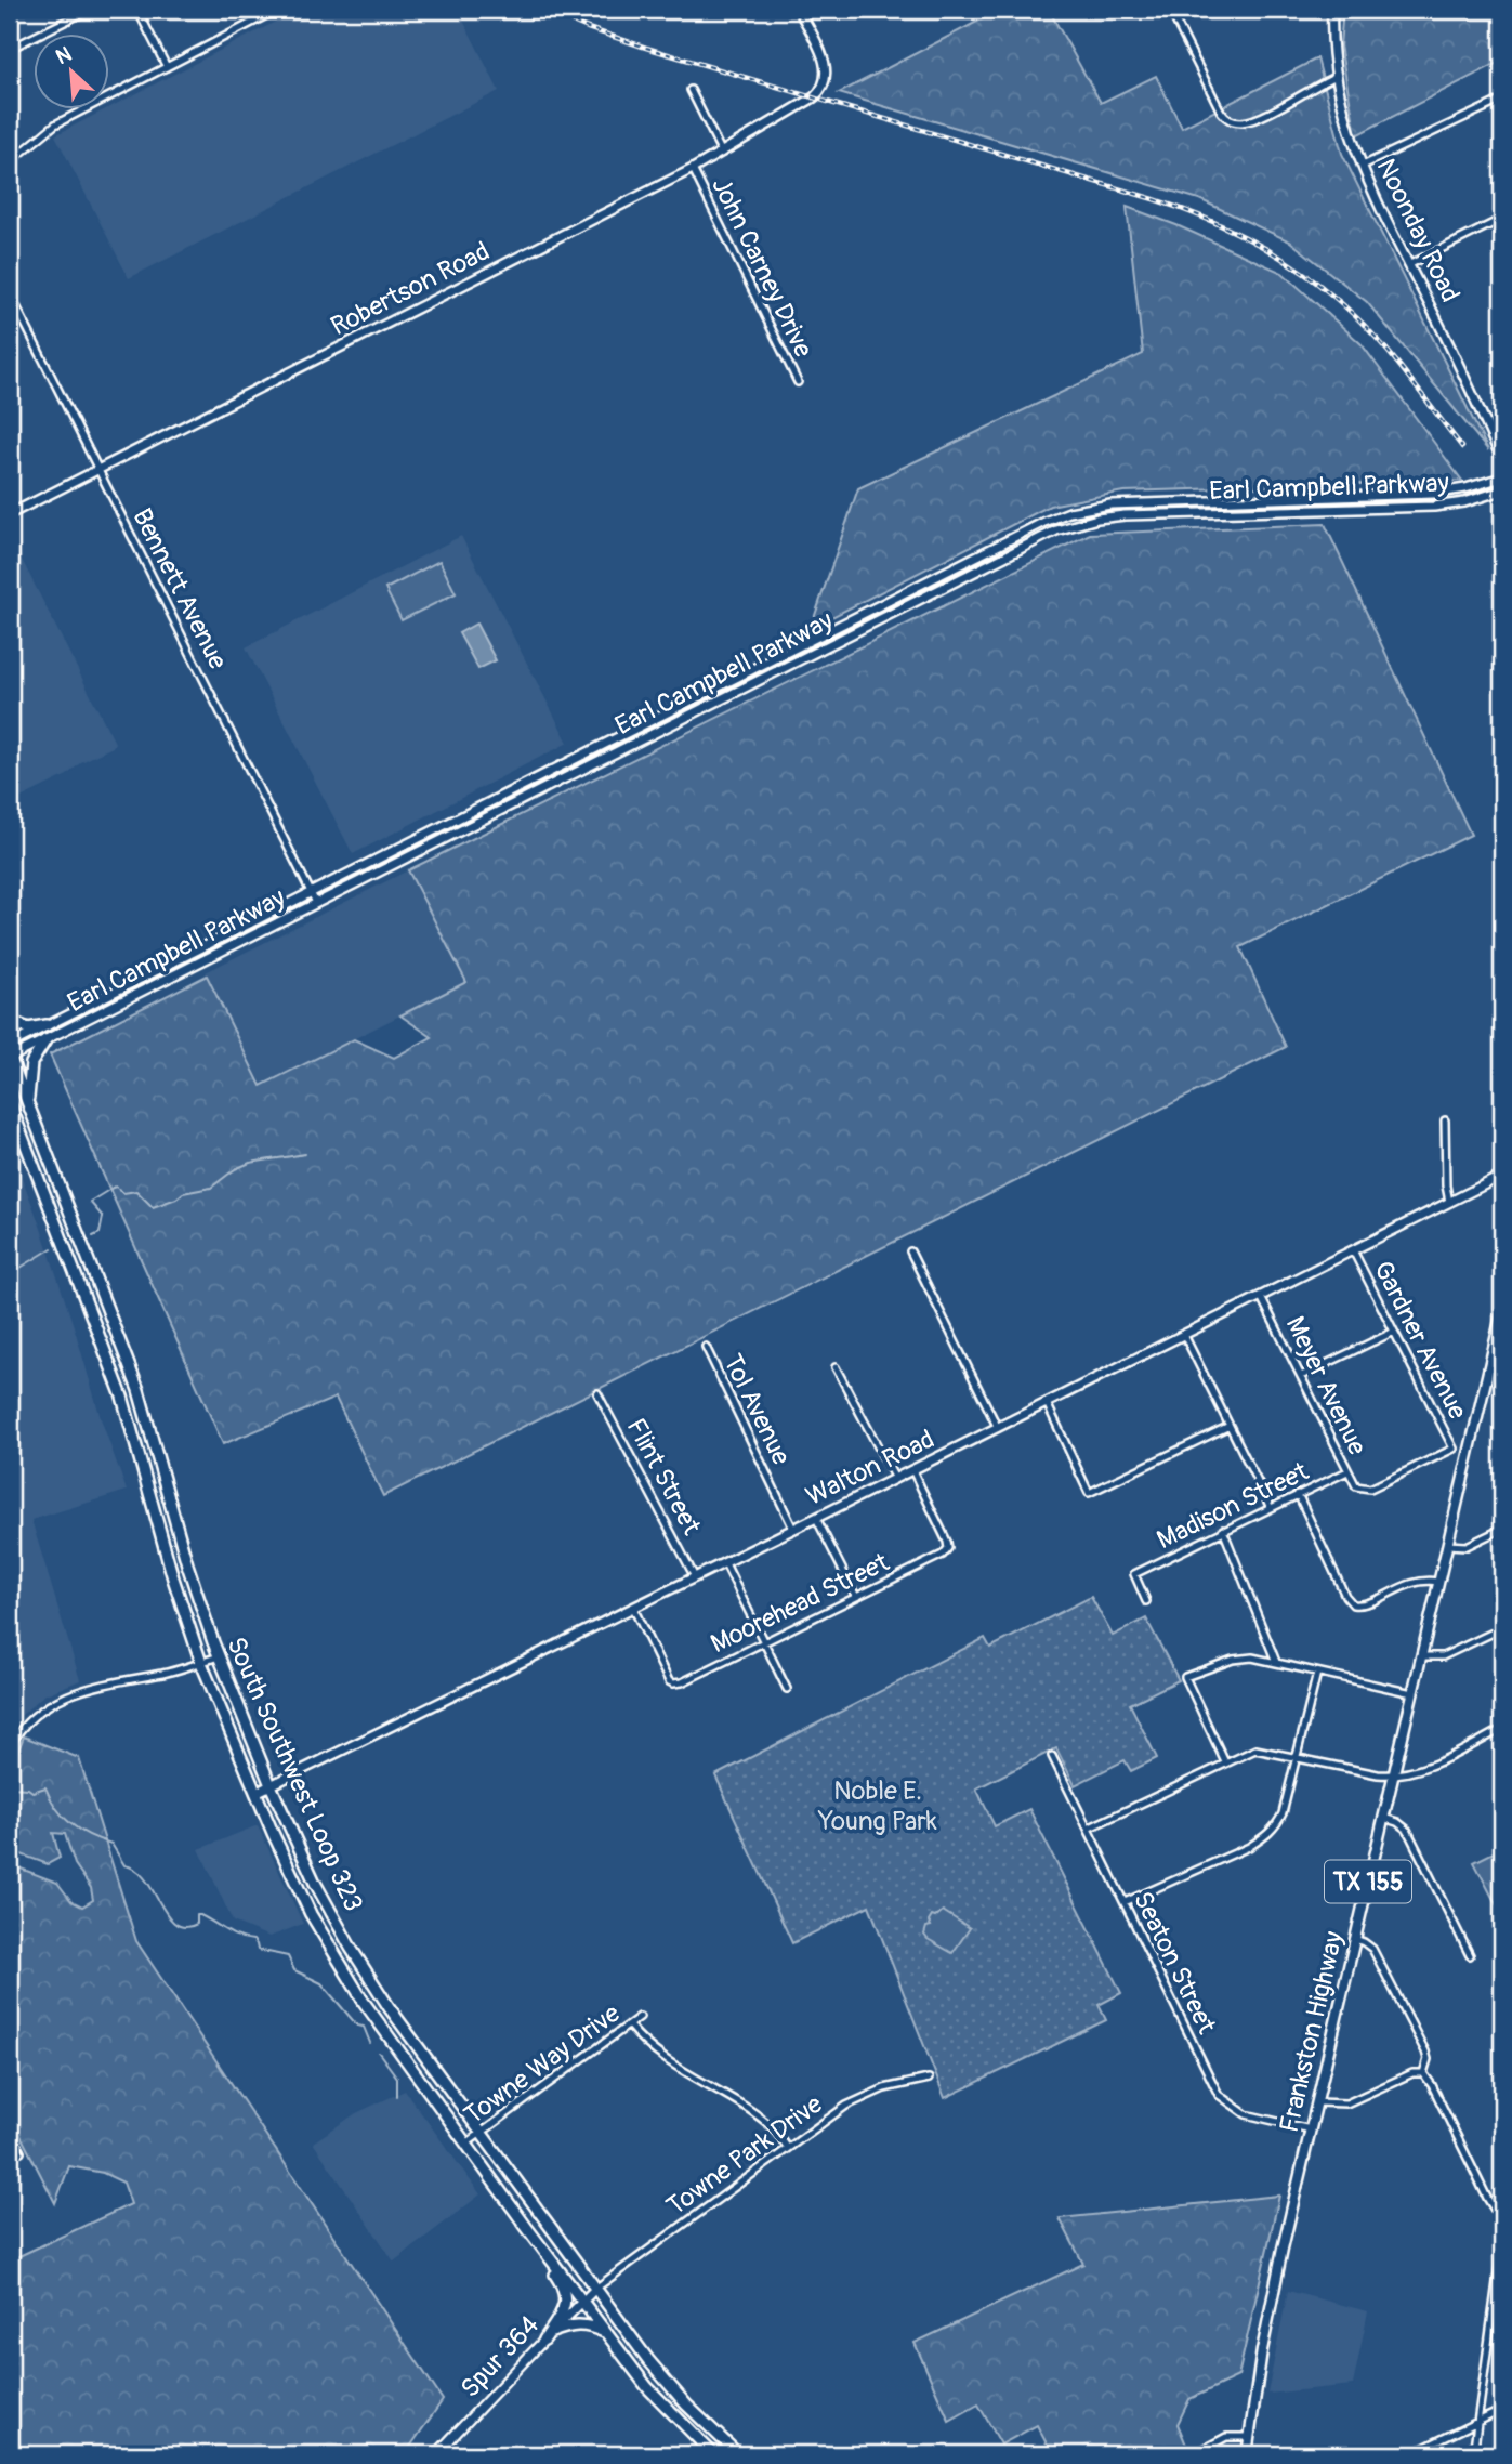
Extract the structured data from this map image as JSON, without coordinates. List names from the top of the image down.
{
  "streets": {
    "highway": ["South Southwest Loop 323"],
    "main road": [
      "Noonday Road",
      "Robertson Road",
      "Earl Campbell Parkway",
      "Walton Road",
      "TX 155",
      "Frankston Highway",
      "Spur 364"
    ],
    "street": [
      "John Carney Drive",
      "Bennett Avenue",
      "Gardner Avenue",
      "Meyer Avenue",
      "Tol Avenue",
      "Flint Street",
      "Madison Street",
      "Moorehead Street",
      "Seaton Street",
      "Towne Way Drive",
      "Towne Park Drive"
    ]
  },
  "crossings": [
    ["John Carney Drive", "Robertson Road"],
    ["Robertson Road", "Bennett Avenue"],
    ["Earl Campbell Parkway", "Bennett Avenue"],
    ["Earl Campbell Parkway", "South Southwest Loop 323"],
    ["Gardner Avenue", "Meyer Avenue"],
    ["Gardner Avenue", "Walton Road"],
    ["Meyer Avenue", "Walton Road"],
    ["Meyer Avenue", "Madison Street"],
    ["Tol Avenue", "Walton Road"],
    ["Walton Road", "Flint Street"],
    ["Walton Road", "Moorehead Street"],
    ["Walton Road", "South Southwest Loop 323"],
    ["South Southwest Loop 323", "Towne Way Drive"],
    ["South Southwest Loop 323", "Towne Park Drive"],
    ["South Southwest Loop 323", "Spur 364"],
    ["Seaton Street", "Frankston Highway"],
    ["Towne Park Drive", "Spur 364"]
  ],
  "parks": ["Noble E. Young Park"],
  "north": "top left"
}
